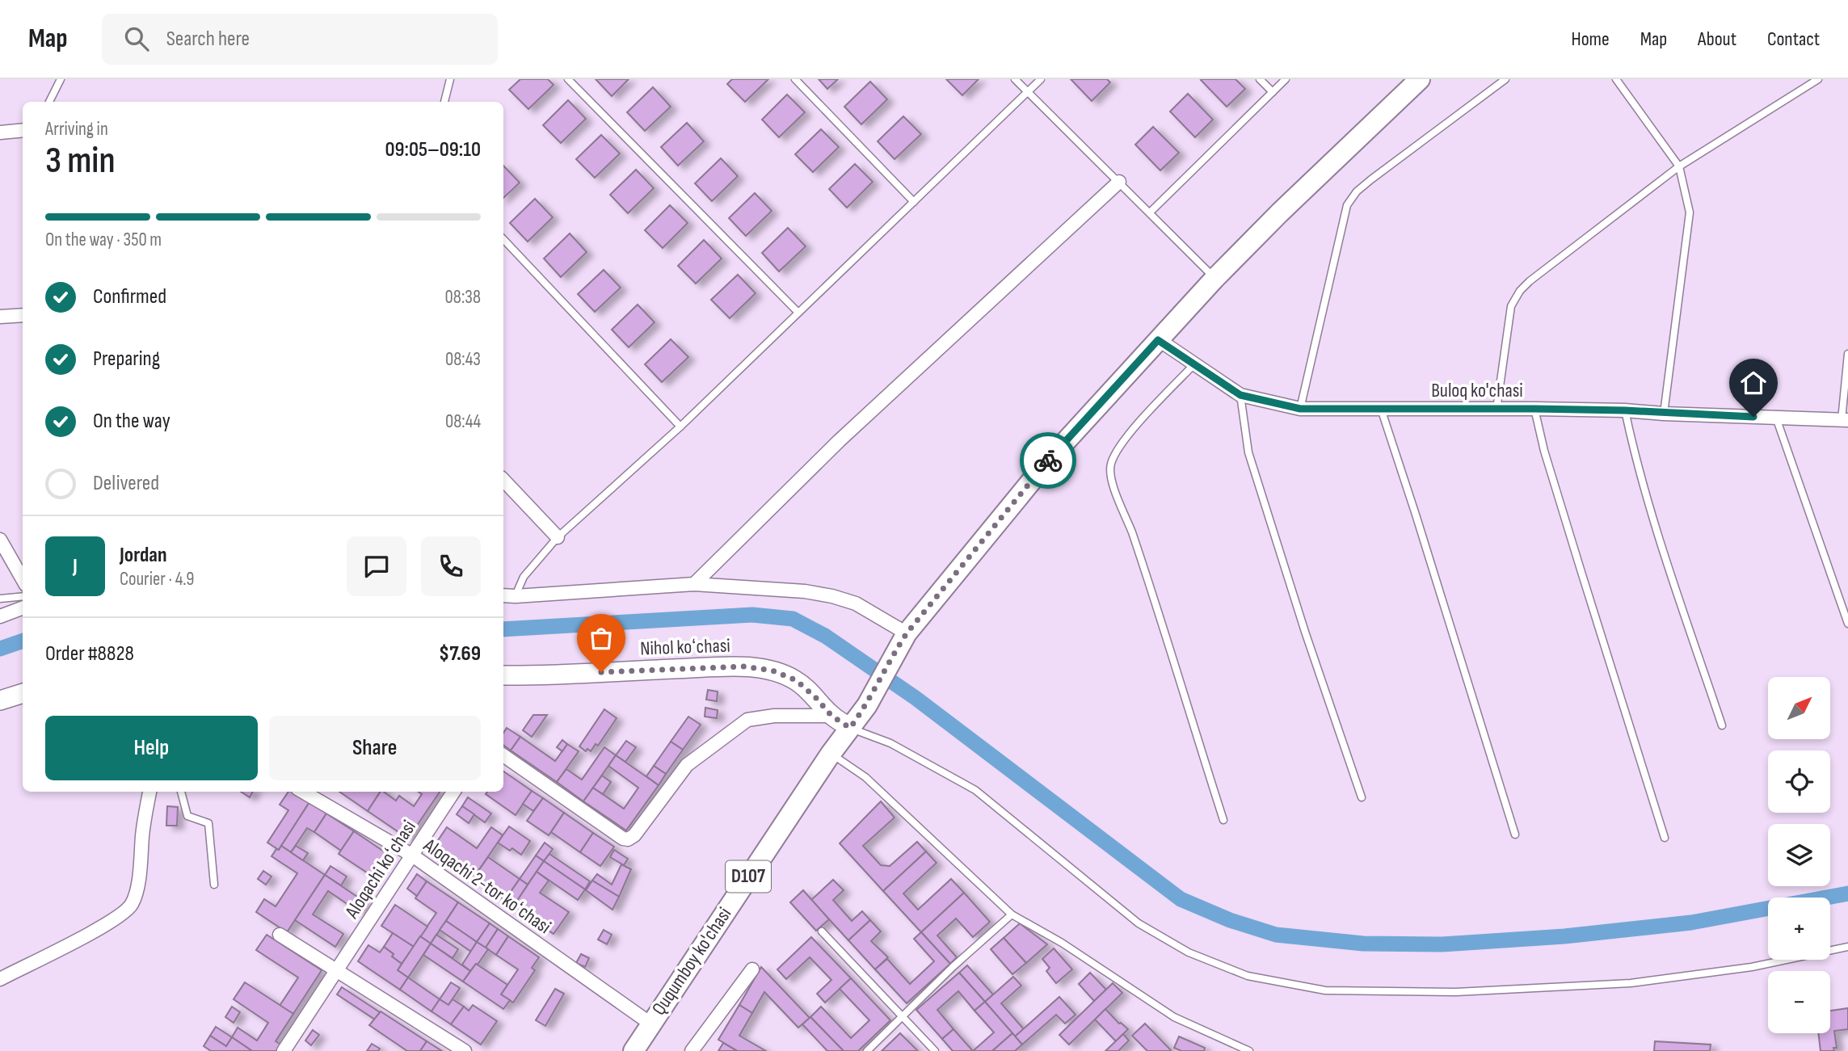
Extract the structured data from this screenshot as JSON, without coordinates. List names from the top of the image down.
{
  "streets": {
    "main road": ["Nihol koʻchasi", "D107", "Ququmboy ko'chasi"],
    "street": ["Buloq ko'chasi", "Aloqachi koʻchasi", "Aloqachi 2-tor koʻchasi"]
  },
  "crossings": [
    ["Buloq ko'chasi", "D107"],
    ["Nihol koʻchasi", "Ququmboy ko'chasi"],
    ["Aloqachi koʻchasi", "Aloqachi 2-tor koʻchasi"],
    ["D107", "Ququmboy ko'chasi"],
    ["Aloqachi 2-tor koʻchasi", "Ququmboy ko'chasi"]
  ],
  "north": "top right",
  "page": {
    "header": "Map",
    "search": "Search here",
    "nav": [
      "Home",
      "Map",
      "About",
      "Contact"
    ],
    "heading": ["3 min", "Arriving in", "09:05–09:10"],
    "panel": [
      "Jordan",
      "Courier · 4.9",
      "Order #8828",
      "$7.69"
    ],
    "bar": "On the way · 350 m",
    "list": [
      ["Confirmed", "08:38"],
      ["Preparing", "08:43"],
      ["On the way", "08:44"],
      "Delivered"
    ],
    "round": "J",
    "map_buttons": ["+", "−"],
    "buttons": ["Help", "Share"]
  }
}
